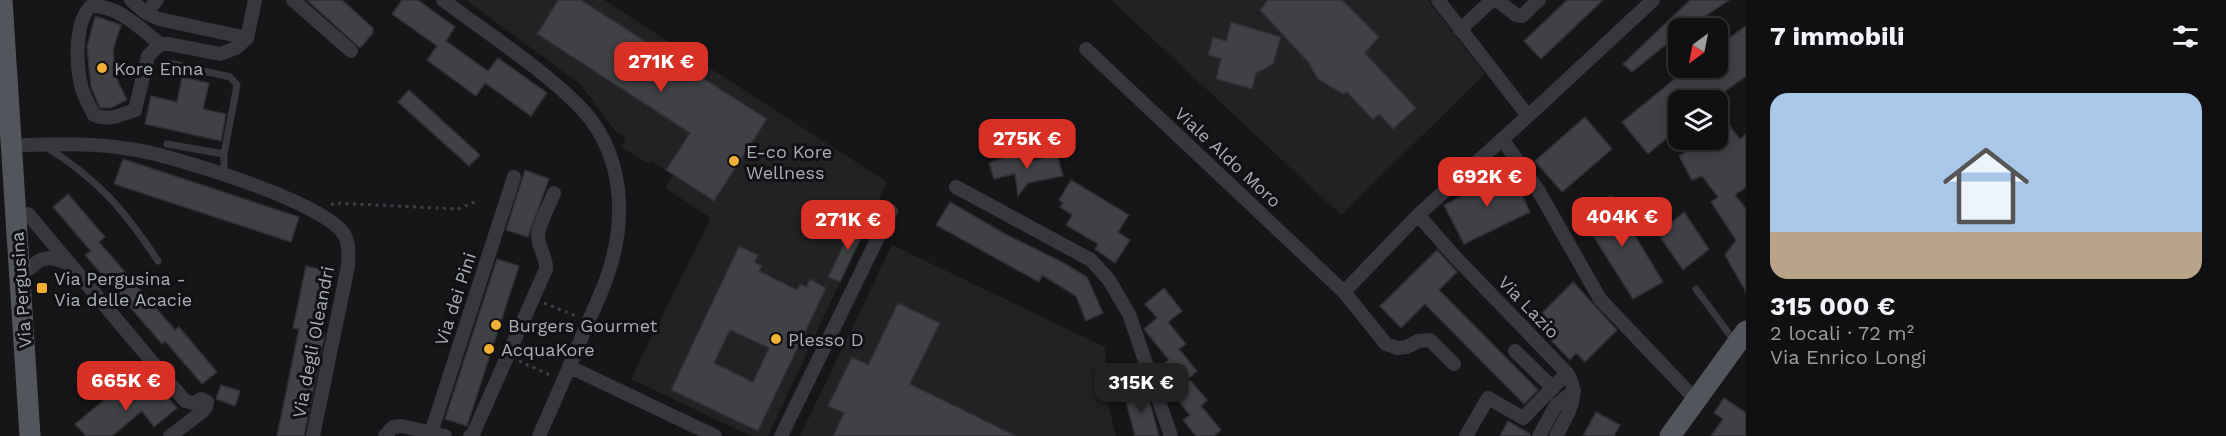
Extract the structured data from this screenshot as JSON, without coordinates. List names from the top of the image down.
{
  "streets": {
    "main road": ["Via Pergusina"],
    "street": [
      "Viale Aldo Moro",
      "Via dei Pini",
      "Via Lazio",
      "Via degli Oleandri"
    ]
  },
  "crossings": [
    ["Via Pergusina", "Via degli Oleandri"]
  ],
  "places": {
    "other": [
      "Kore Enna",
      "E-co Kore Wellness",
      "Burgers Gourmet",
      "Plesso D",
      "AcquaKore"
    ],
    "transit": ["Via Pergusina - Via delle Acacie"]
  },
  "north": "bottom left",
  "page": {
    "heading": "7 immobili",
    "price": [
      "271K €",
      "275K €",
      "692K €",
      "404K €",
      "271K €",
      "665K €",
      "315K €"
    ],
    "list": [
      {
        "name": "315 000 €",
        "note": "2 locali · 72 m² · Via Enrico Longi"
      }
    ]
  }
}
